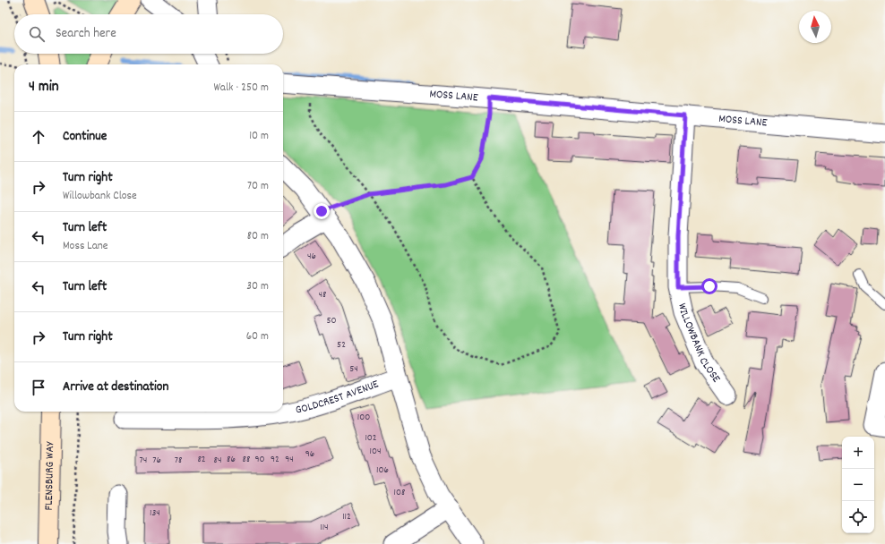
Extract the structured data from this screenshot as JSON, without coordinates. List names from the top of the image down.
{
  "streets": {
    "main road": ["FLENSBURG WAY"],
    "street": ["MOSS LANE", "WILLOWBANK CLOSE", "GOLDCREST AVENUE"]
  },
  "crossings": [
    ["MOSS LANE", "WILLOWBANK CLOSE"]
  ],
  "house_numbers": [
    "46",
    "48",
    "50",
    "52",
    "54",
    "100",
    "102",
    "104",
    "96",
    "82",
    "86",
    "88",
    "90",
    "92",
    "94",
    "74",
    "76",
    "78",
    "84",
    "106",
    "108",
    "134",
    "112",
    "114"
  ],
  "north": "top",
  "page": {
    "search": "Search here",
    "heading": ["4 min", "Walk · 250 m"],
    "list": [
      ["Continue", "10 m"],
      ["Turn right", "Willowbank Close", "70 m"],
      ["Turn left", "Moss Lane", "80 m"],
      ["Turn left", "30 m"],
      ["Turn right", "60 m"],
      "Arrive at destination"
    ],
    "map_buttons": ["+", "−"]
  }
}
